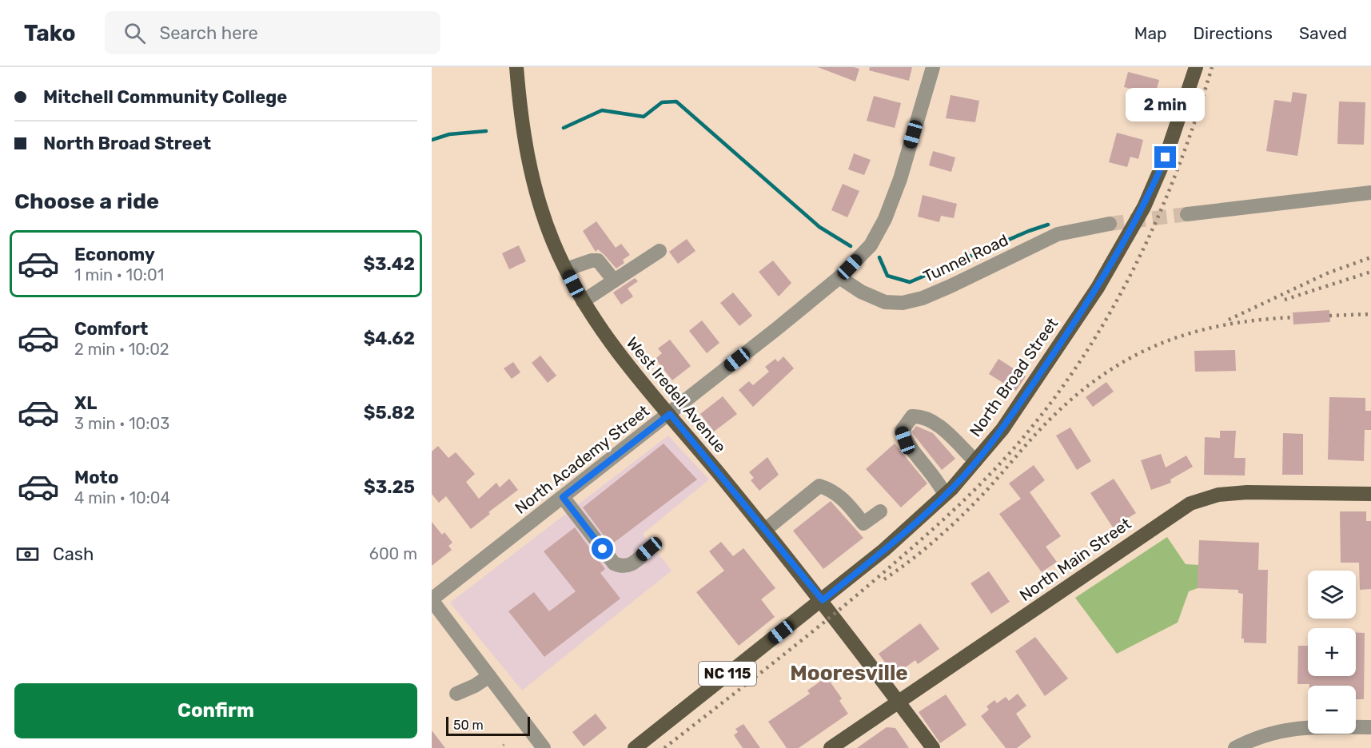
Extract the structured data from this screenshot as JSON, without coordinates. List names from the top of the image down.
{
  "streets": {
    "main road": [
      "North Broad Street",
      "West Iredell Avenue",
      "North Main Street",
      "NC 115"
    ],
    "street": ["Tunnel Road", "North Academy Street"]
  },
  "crossings": [
    ["Tunnel Road", "North Academy Street"],
    ["North Broad Street", "West Iredell Avenue"],
    ["West Iredell Avenue", "North Academy Street"],
    ["West Iredell Avenue", "North Main Street"]
  ],
  "districts": ["Mooresville"],
  "scale_bar": "50 m",
  "page": {
    "header": "Tako",
    "search": "Search here",
    "nav": ["Map", "Directions", "Saved"],
    "banner": ["Mitchell Community College", "North Broad Street"],
    "bubble": "2 min",
    "heading": "Choose a ride",
    "list": [
      {
        "name": "Economy",
        "note": "1 min · 10:01",
        "value": "$3.42"
      },
      {
        "name": "Comfort",
        "note": "2 min · 10:02",
        "value": "$4.62"
      },
      {
        "name": "XL",
        "note": "3 min · 10:03",
        "value": "$5.82"
      },
      {
        "name": "Moto",
        "note": "4 min · 10:04",
        "value": "$3.25"
      }
    ],
    "pay": ["Cash", "600 m"],
    "map_buttons": ["+", "−"],
    "buttons": "Confirm",
    "scale": "50 m"
  }
}
